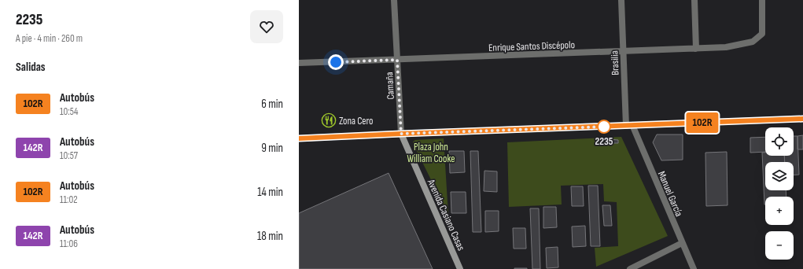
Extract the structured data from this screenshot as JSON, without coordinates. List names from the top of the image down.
{
  "streets": {
    "main road": ["Avenida Casiano Casas"],
    "street": [
      "Enrique Santos Discépolo",
      "Brasilia",
      "Camaña",
      "Manuel García"
    ]
  },
  "crossings": [
    ["Enrique Santos Discépolo", "Brasilia"],
    ["Enrique Santos Discépolo", "Camaña"],
    ["Brasilia", "Manuel García"],
    ["Camaña", "Avenida Casiano Casas"]
  ],
  "parks": ["Plaza John William Cooke"],
  "places": {
    "restaurant": ["Zona Cero"],
    "other": ["2235"]
  },
  "lines": ["bus line 102R"],
  "page": {
    "heading": [
      ["2235", "A pie · 4 min · 260 m"],
      "Salidas"
    ],
    "on_map": "102R",
    "list": [
      {
        "mark": "102R",
        "name": "Autobús",
        "note": "10:54",
        "value": "6 min"
      },
      {
        "mark": "142R",
        "name": "Autobús",
        "note": "10:57",
        "value": "9 min"
      },
      {
        "mark": "102R",
        "name": "Autobús",
        "note": "11:02",
        "value": "14 min"
      },
      {
        "mark": "142R",
        "name": "Autobús",
        "note": "11:06",
        "value": "18 min"
      }
    ],
    "map_buttons": ["+", "−"]
  }
}
